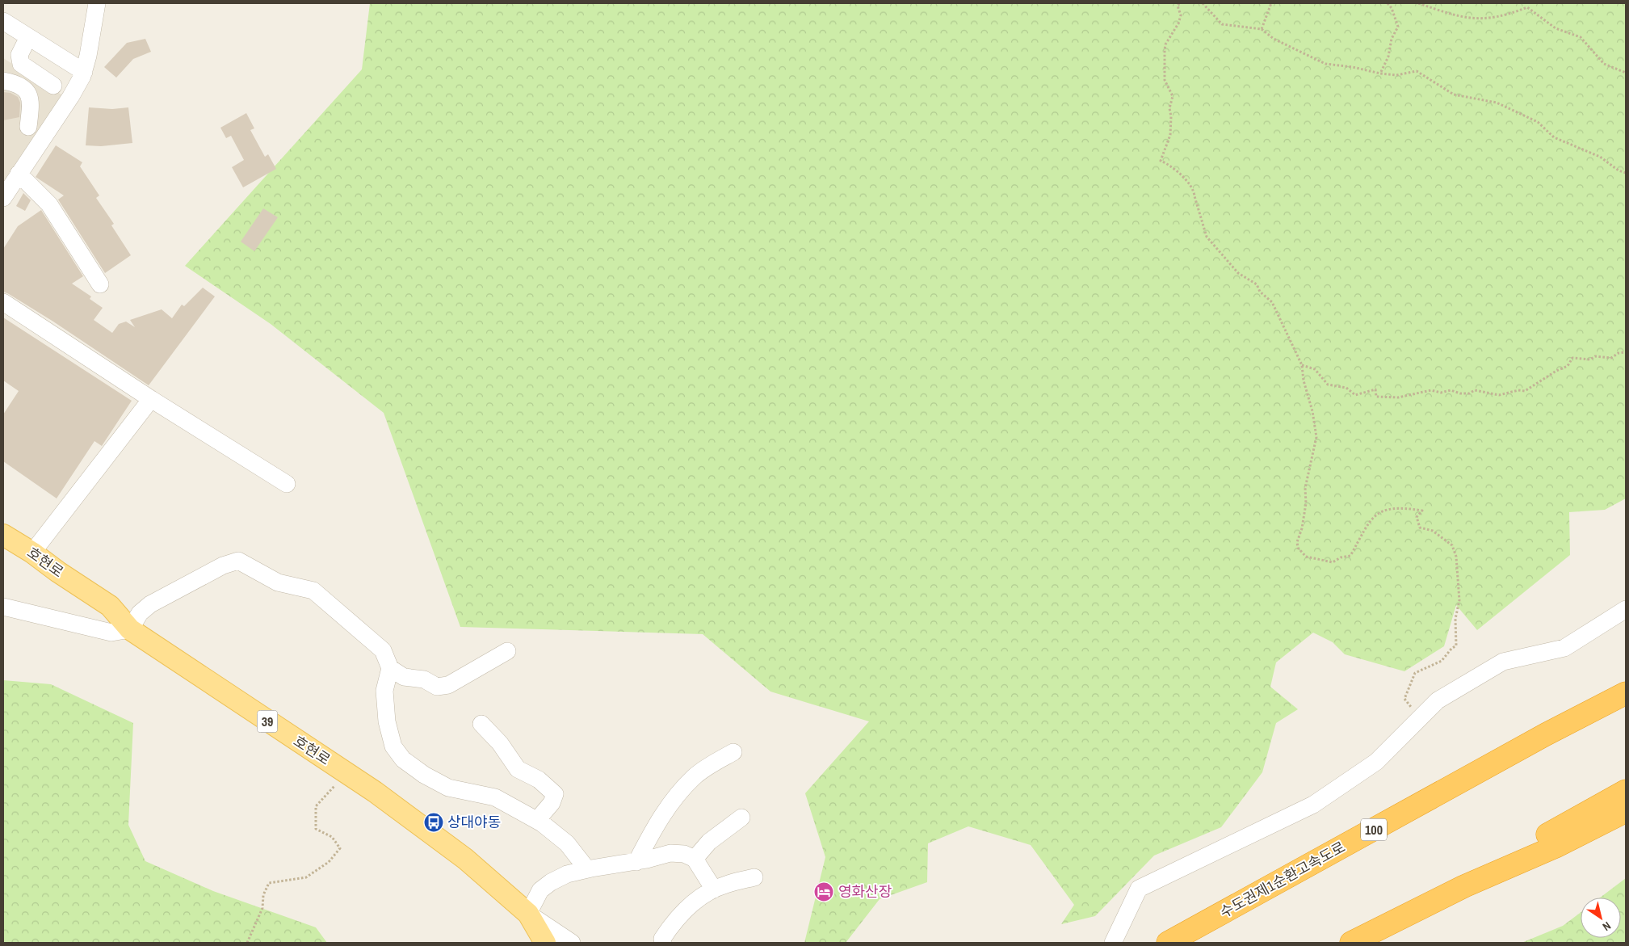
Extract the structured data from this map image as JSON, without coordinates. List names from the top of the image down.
{
  "streets": {
    "highway": ["100", "수도권제1순환고속도로"],
    "main road": ["호현로", "39"]
  },
  "places": {
    "bus stop": ["상대야동"],
    "hotel": ["영화산장"]
  },
  "north": "bottom right"
}
